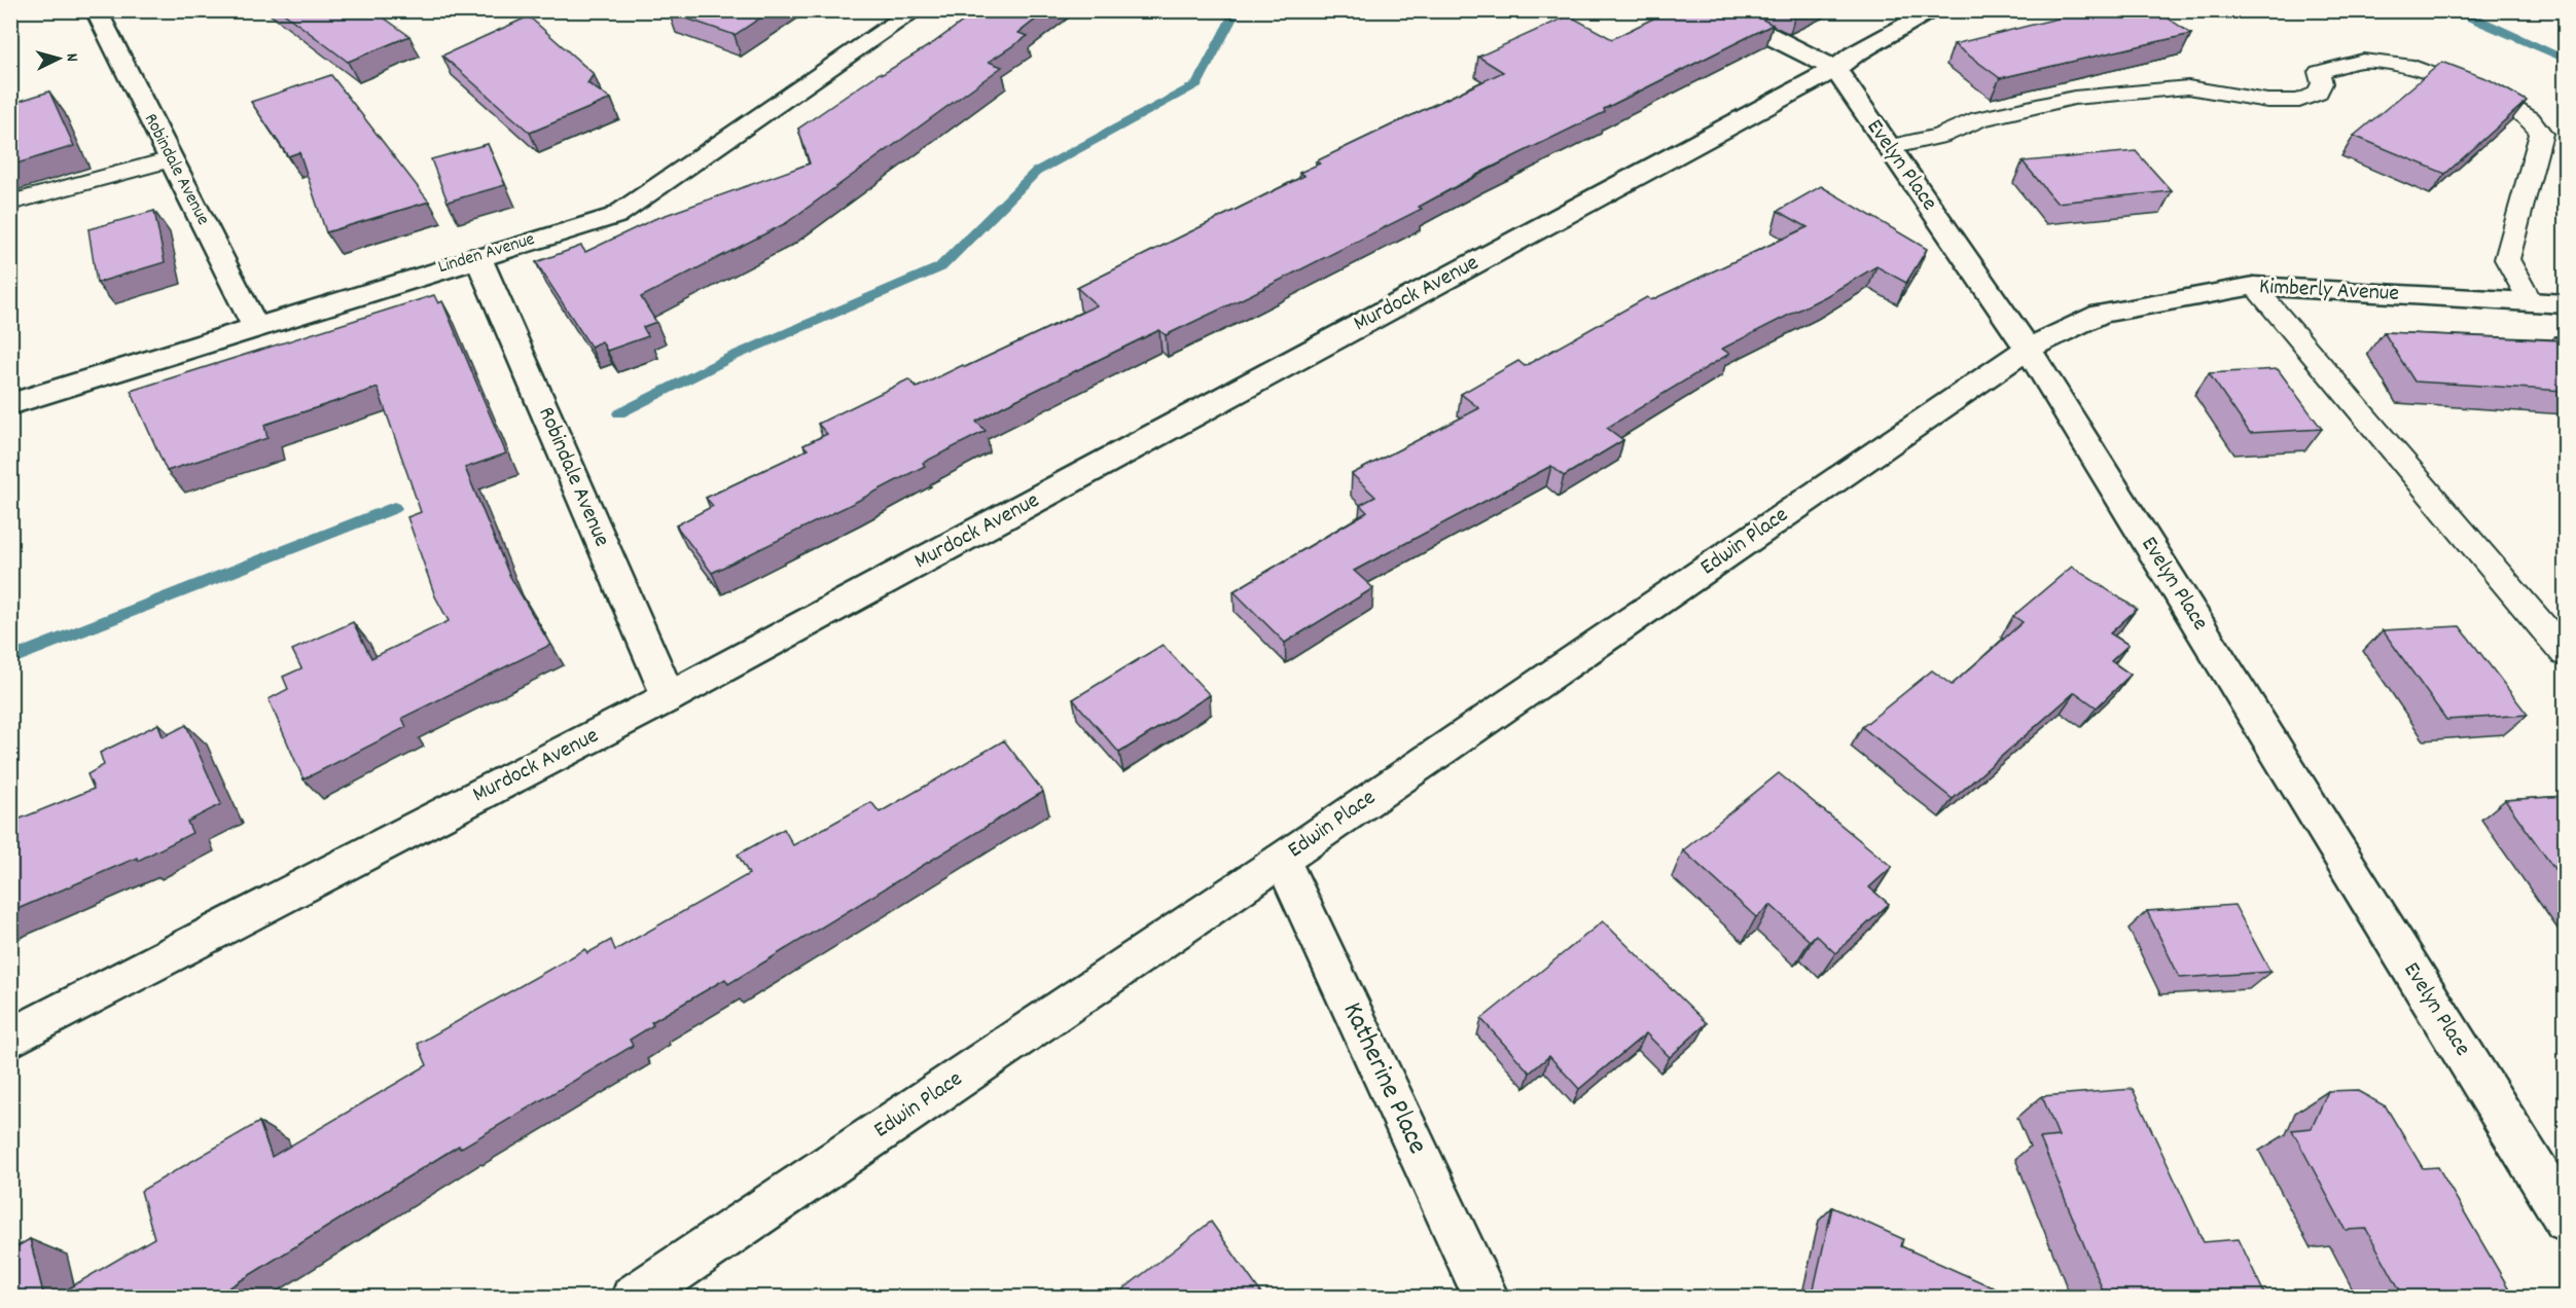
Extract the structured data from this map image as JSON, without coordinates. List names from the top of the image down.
{
  "streets": {
    "street": [
      "Evelyn Place",
      "Robindale Avenue",
      "Linden Avenue",
      "Kimberly Avenue",
      "Murdock Avenue",
      "Edwin Place",
      "Katherine Place"
    ]
  },
  "crossings": [
    ["Evelyn Place", "Kimberly Avenue"],
    ["Evelyn Place", "Murdock Avenue"],
    ["Evelyn Place", "Edwin Place"],
    ["Robindale Avenue", "Linden Avenue"],
    ["Robindale Avenue", "Murdock Avenue"],
    ["Kimberly Avenue", "Edwin Place"],
    ["Edwin Place", "Katherine Place"]
  ],
  "north": "right"
}
